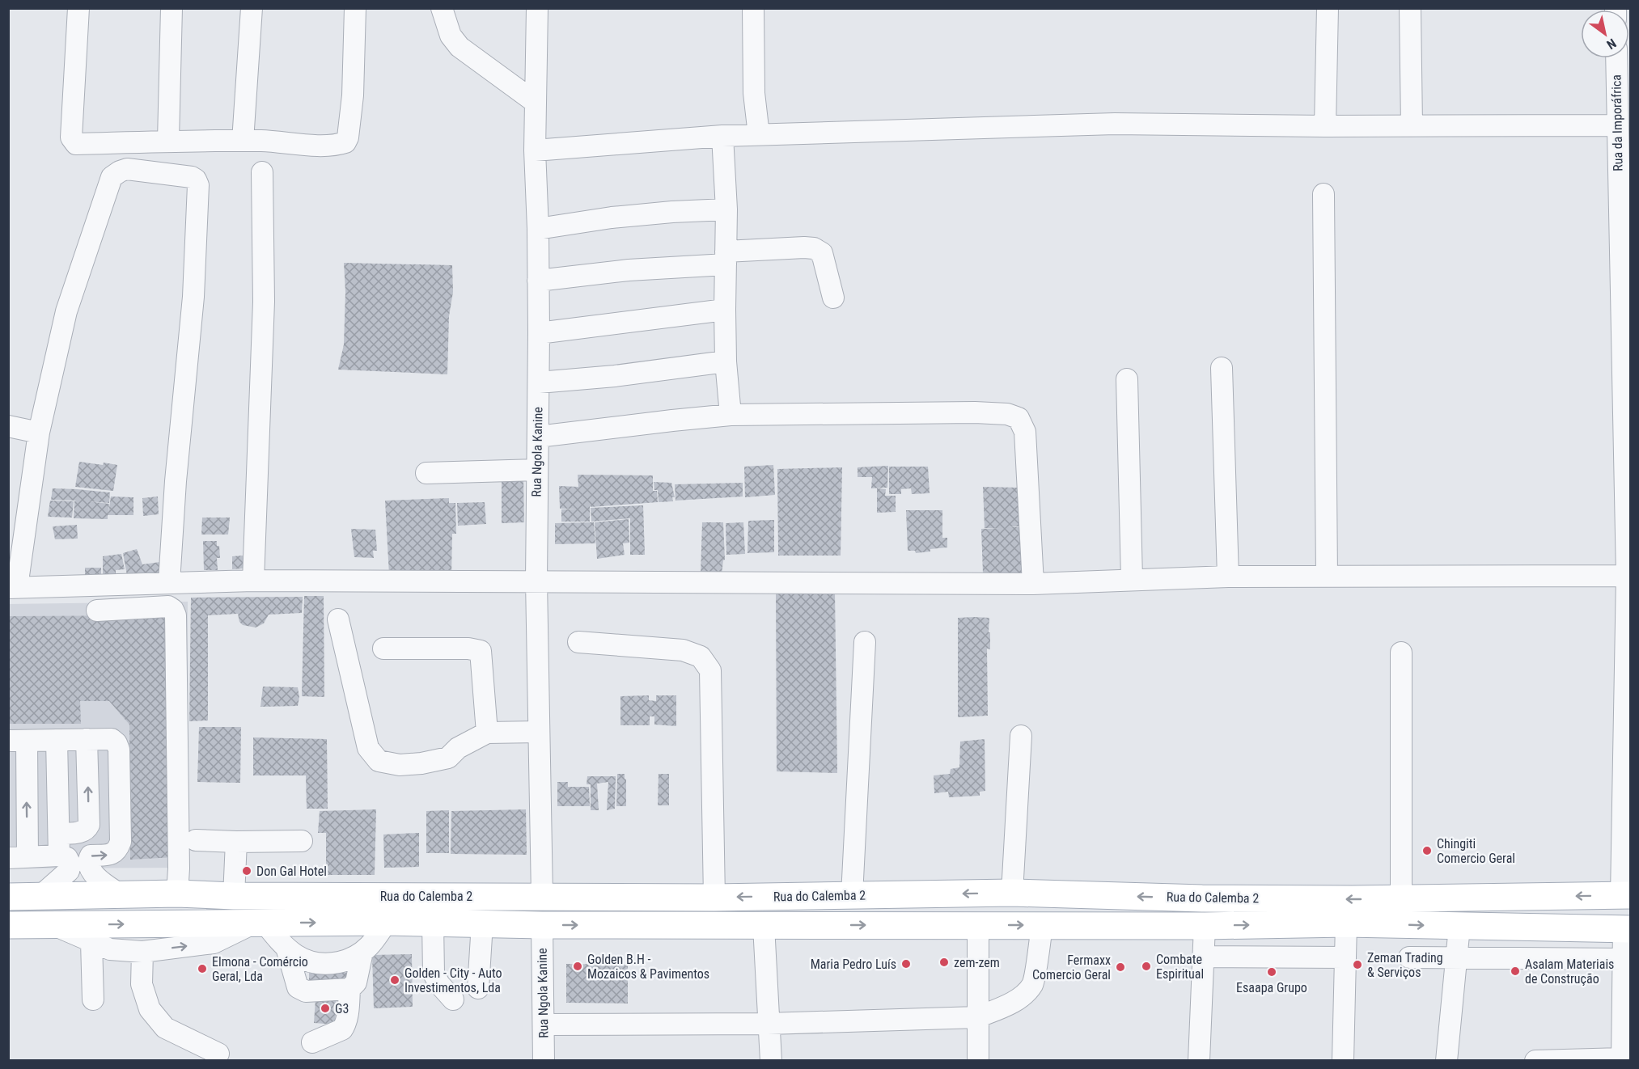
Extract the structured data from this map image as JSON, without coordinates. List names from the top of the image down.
{
  "streets": {
    "main road": ["Rua do Calemba 2"],
    "street": ["Rua da Imporáfrica", "Rua Ngola Kanine"]
  },
  "crossings": [
    ["Rua da Imporáfrica", "Rua do Calemba 2"],
    ["Rua Ngola Kanine", "Rua do Calemba 2"]
  ],
  "places": [
    "Chingiti Comercio Geral",
    "Don Gal Hotel",
    "zem-zem",
    "Maria Pedro Luís",
    "Zeman Trading & Serviços",
    "Golden B.H - Mozaicos & Pavimentos",
    "Combate Espiritual",
    "Fermaxx Comercio Geral",
    "Elmona - Comércio Geral, Lda",
    "Asalam Materiais de Construção",
    "Esaapa Grupo",
    "Golden - City - Auto Investimentos, Lda",
    "G3"
  ],
  "north": "bottom right"
}
